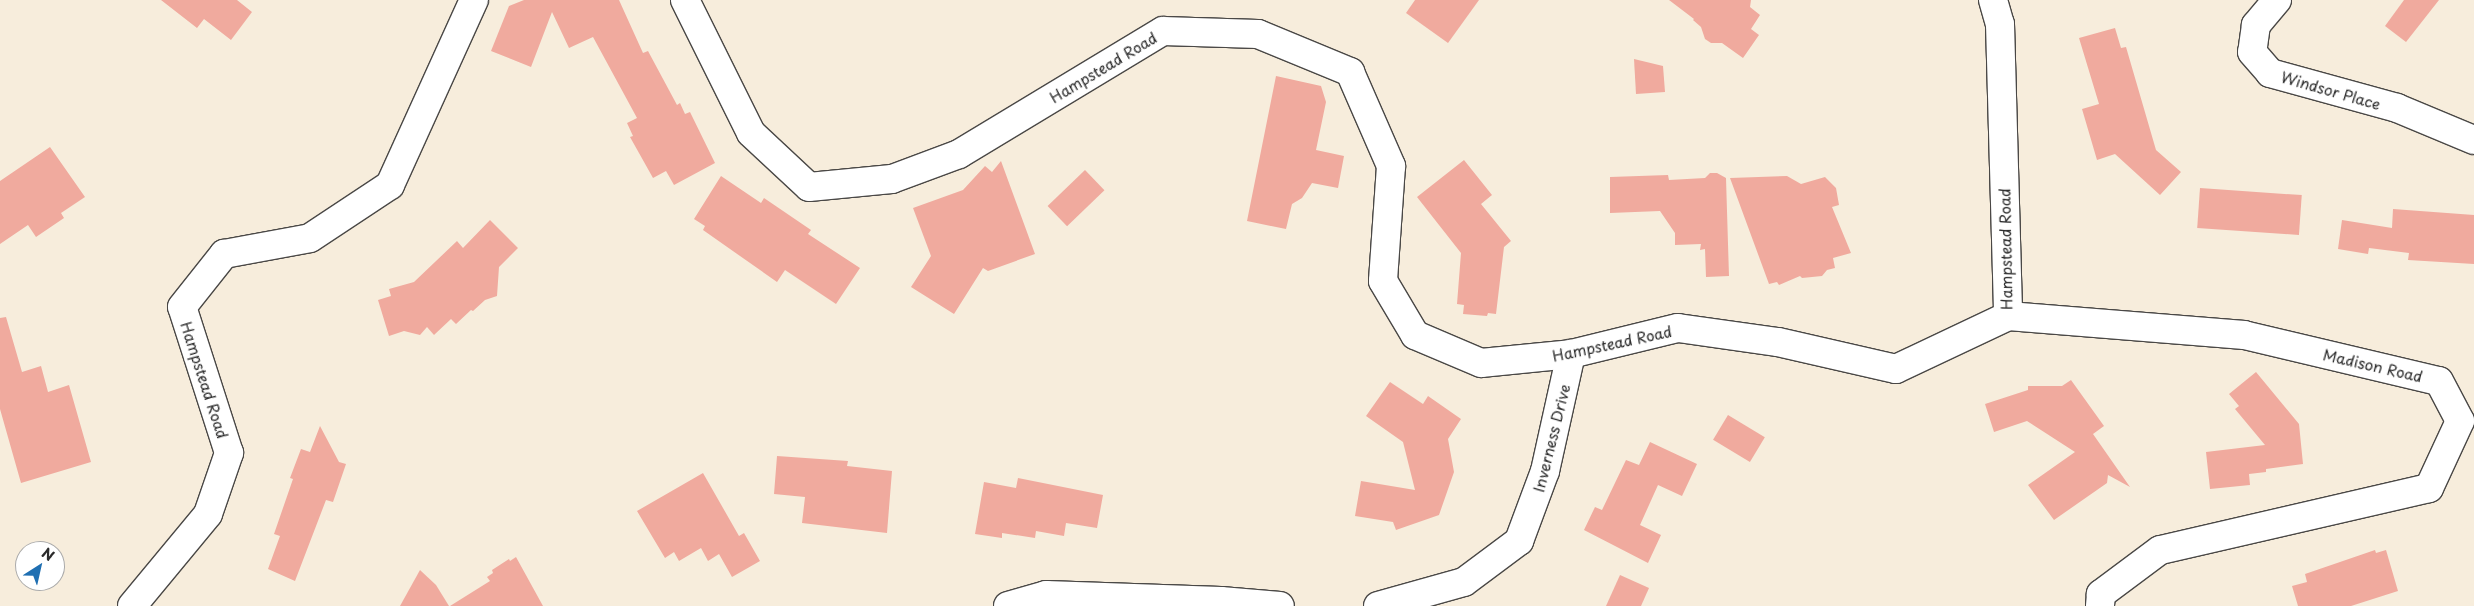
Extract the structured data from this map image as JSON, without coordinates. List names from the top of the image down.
{
  "streets": {
    "street": [
      "Hampstead Road",
      "Windsor Place",
      "Madison Road",
      "Inverness Drive"
    ]
  },
  "crossings": [
    ["Hampstead Road", "Madison Road"],
    ["Hampstead Road", "Inverness Drive"]
  ],
  "north": "top right"
}
